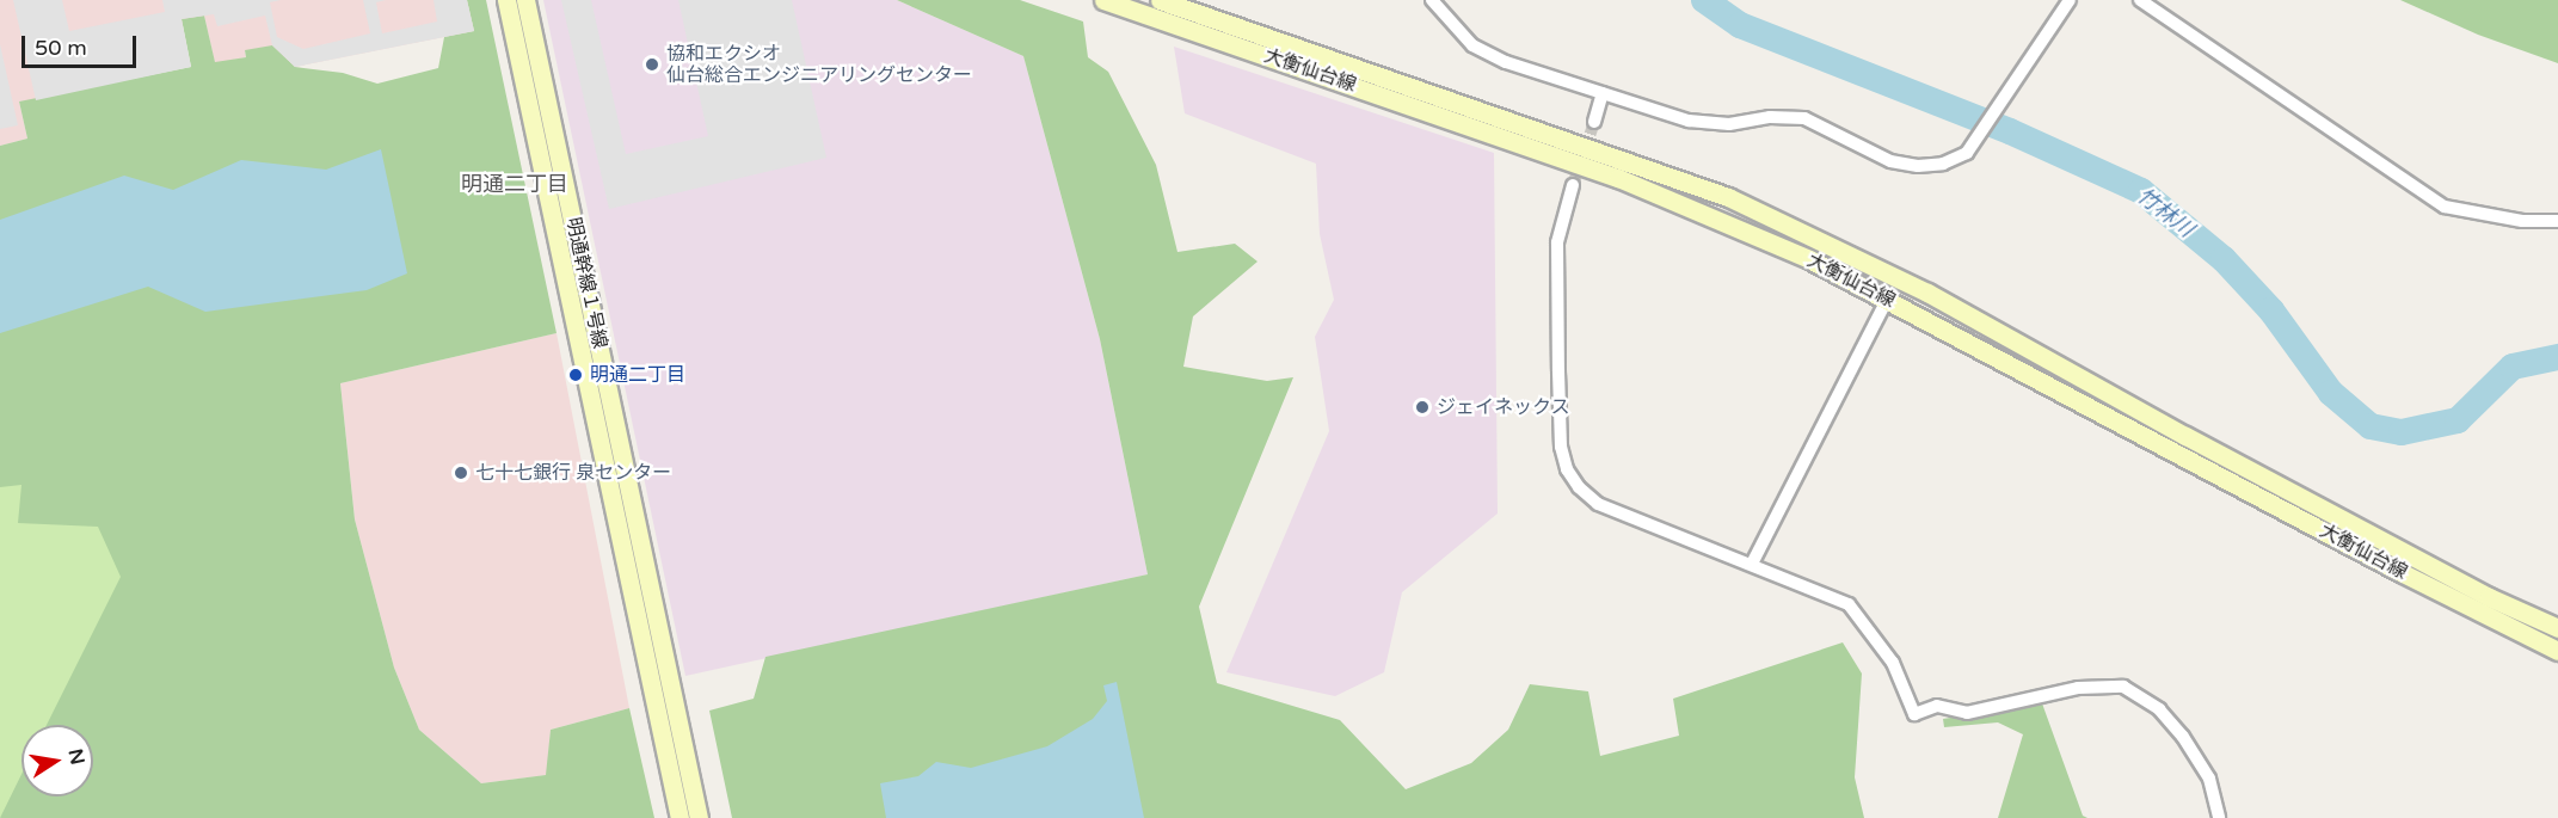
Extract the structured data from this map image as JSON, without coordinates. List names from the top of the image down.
{
  "streets": {
    "main road": ["大衡仙台線", "明通幹線１号線"]
  },
  "districts": ["明通二丁目"],
  "water": ["竹林川"],
  "places": [
    "協和エクシオ 仙台総合エンジニアリングセンター",
    "明通二丁目",
    "ジェイネックス",
    "七十七銀行 泉センター"
  ],
  "scale_bar": "50 m",
  "north": "right"
}
